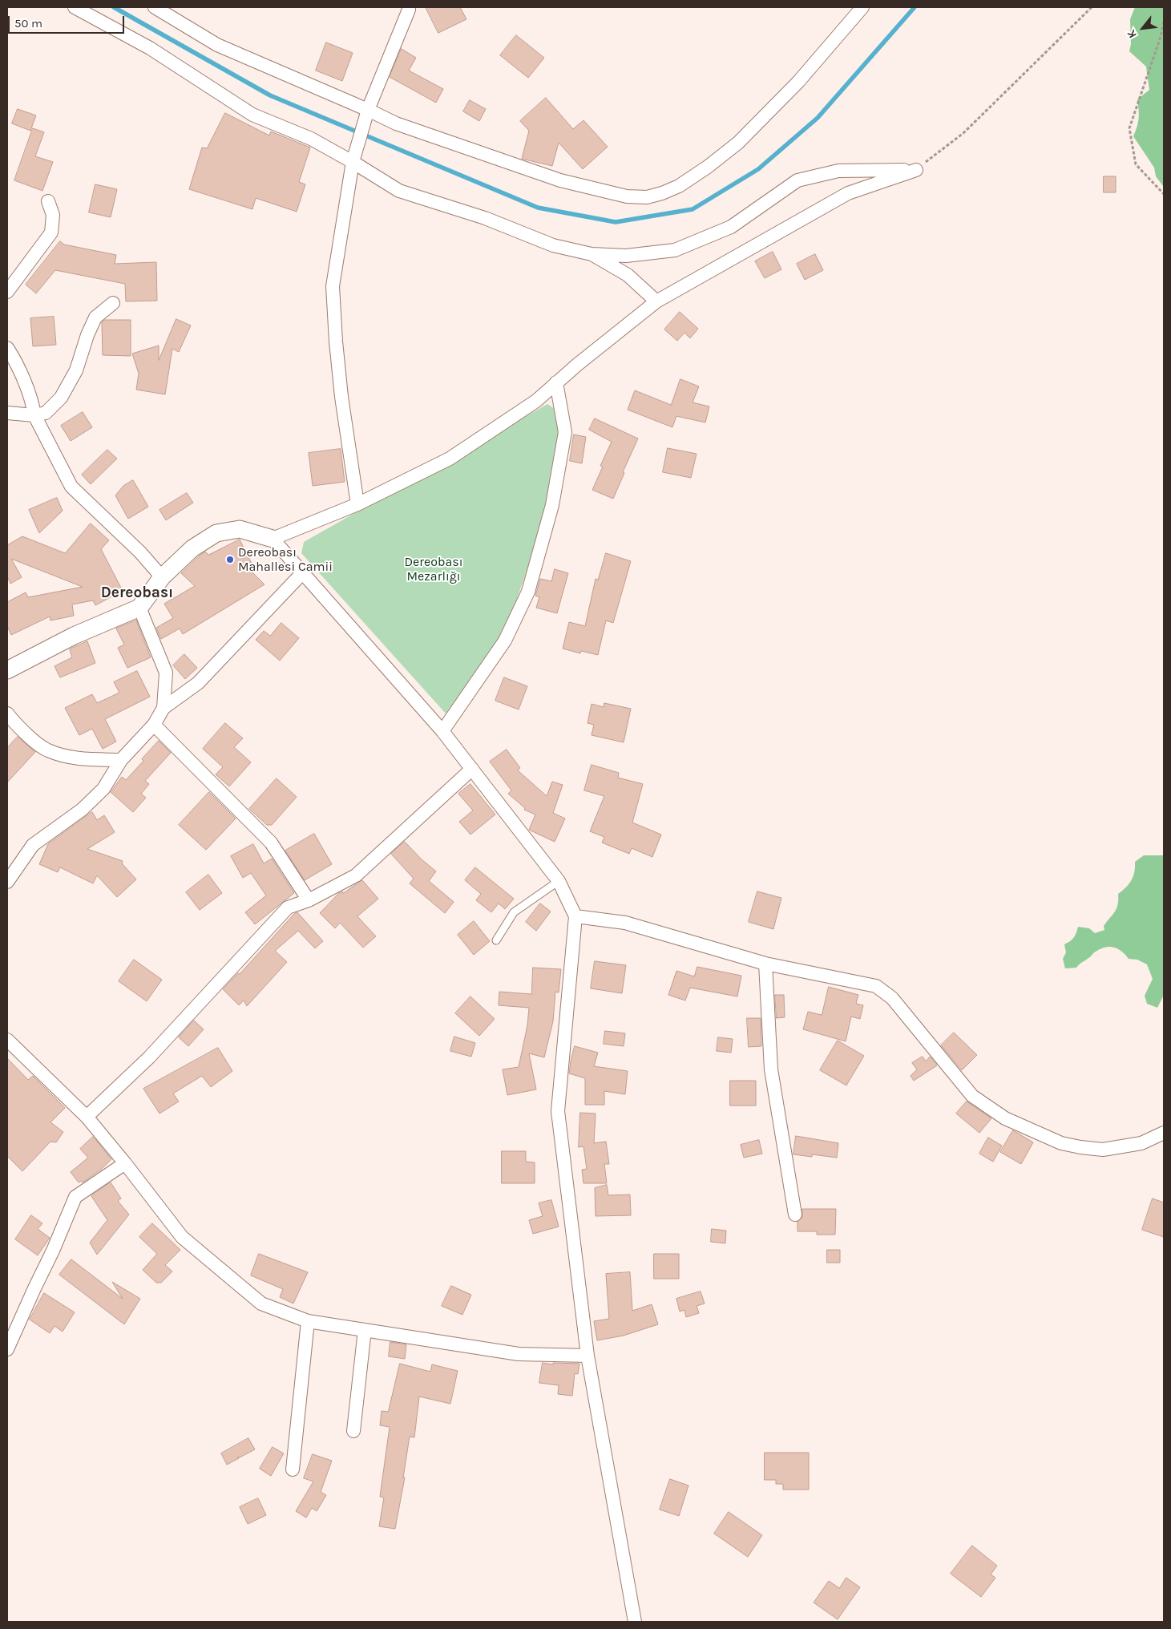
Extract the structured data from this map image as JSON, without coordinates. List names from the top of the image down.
{
  "districts": ["Dereobası"],
  "parks": ["Dereobası Mezarlığı"],
  "places": ["Dereobası Mahallesi Camii"],
  "scale_bar": "50 m",
  "north": "bottom left"
}
